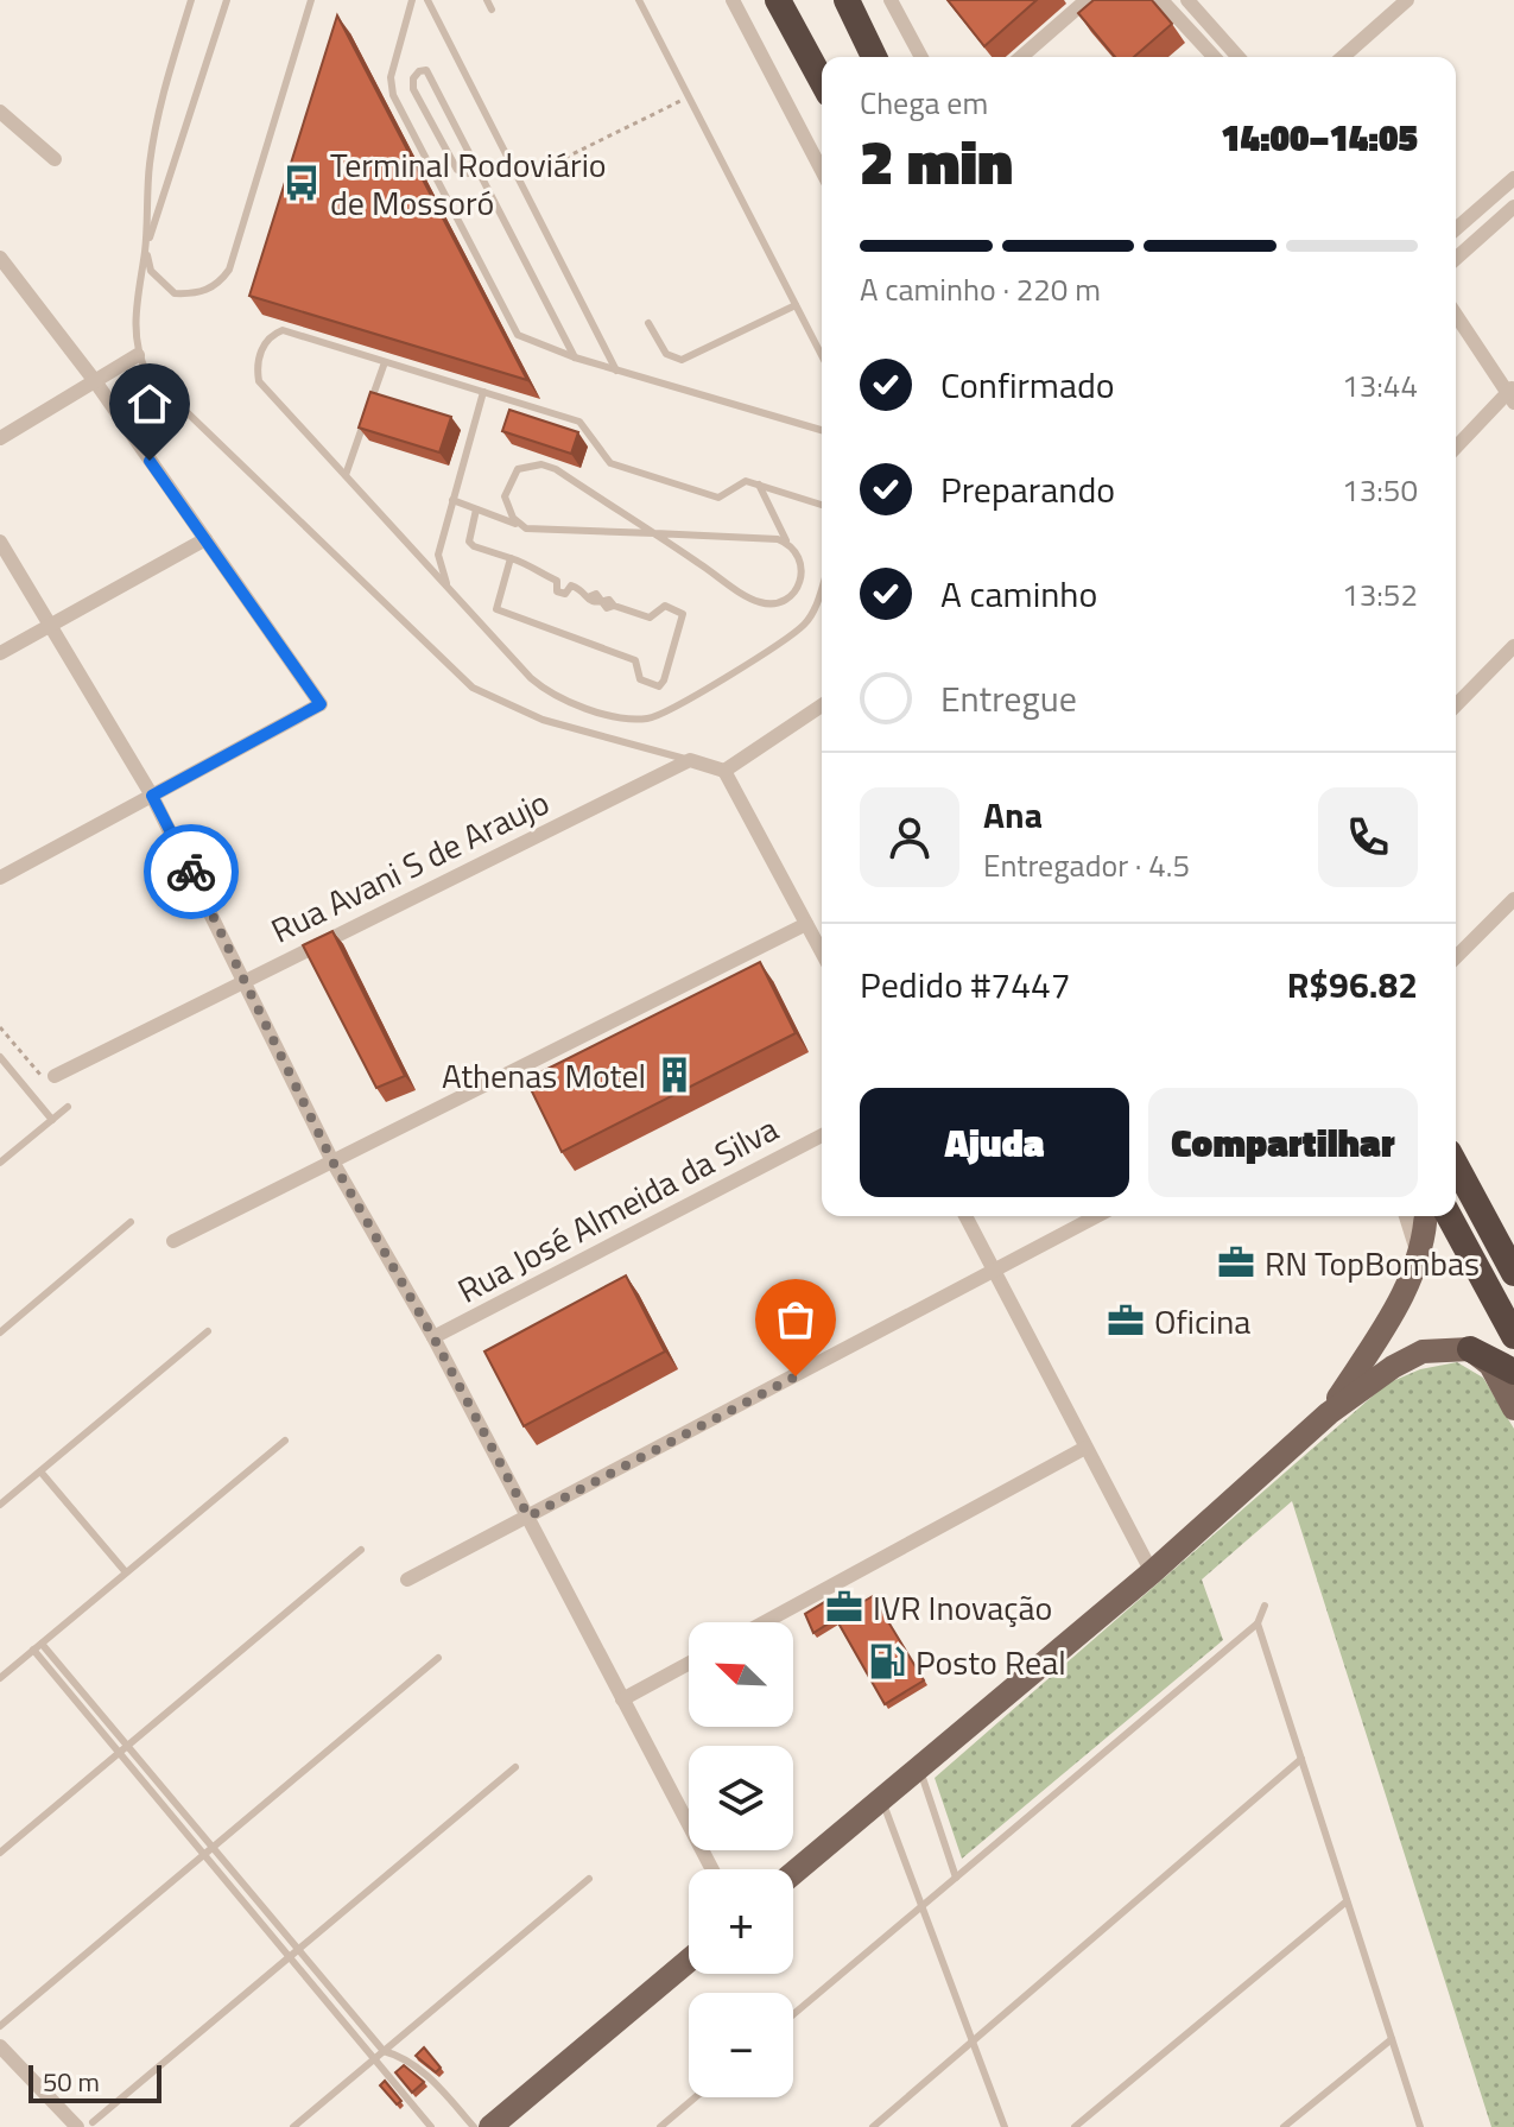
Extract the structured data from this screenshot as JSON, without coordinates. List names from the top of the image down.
{
  "streets": {
    "street": ["Rua Avani S de Araujo", "Rua José Almeida da Silva"]
  },
  "places": {
    "bus stop": ["Terminal Rodoviário de Mossoró"],
    "building": ["Athenas Motel"],
    "office": ["RN TopBombas", "Oficina", "IVR Inovação"],
    "fuel station": ["Posto Real"]
  },
  "scale_bar": "50 m",
  "north": "top left",
  "page": {
    "heading": ["2 min", "Chega em", "14:00–14:05"],
    "panel": [
      "Ana",
      "Entregador · 4.5",
      "Pedido #7447",
      "R$96.82"
    ],
    "bar": "A caminho · 220 m",
    "list": [
      ["Confirmado", "13:44"],
      ["Preparando", "13:50"],
      ["A caminho", "13:52"],
      "Entregue"
    ],
    "buttons": ["Ajuda", "Compartilhar"],
    "map_buttons": ["+", "−"],
    "scale": "50 m"
  }
}
